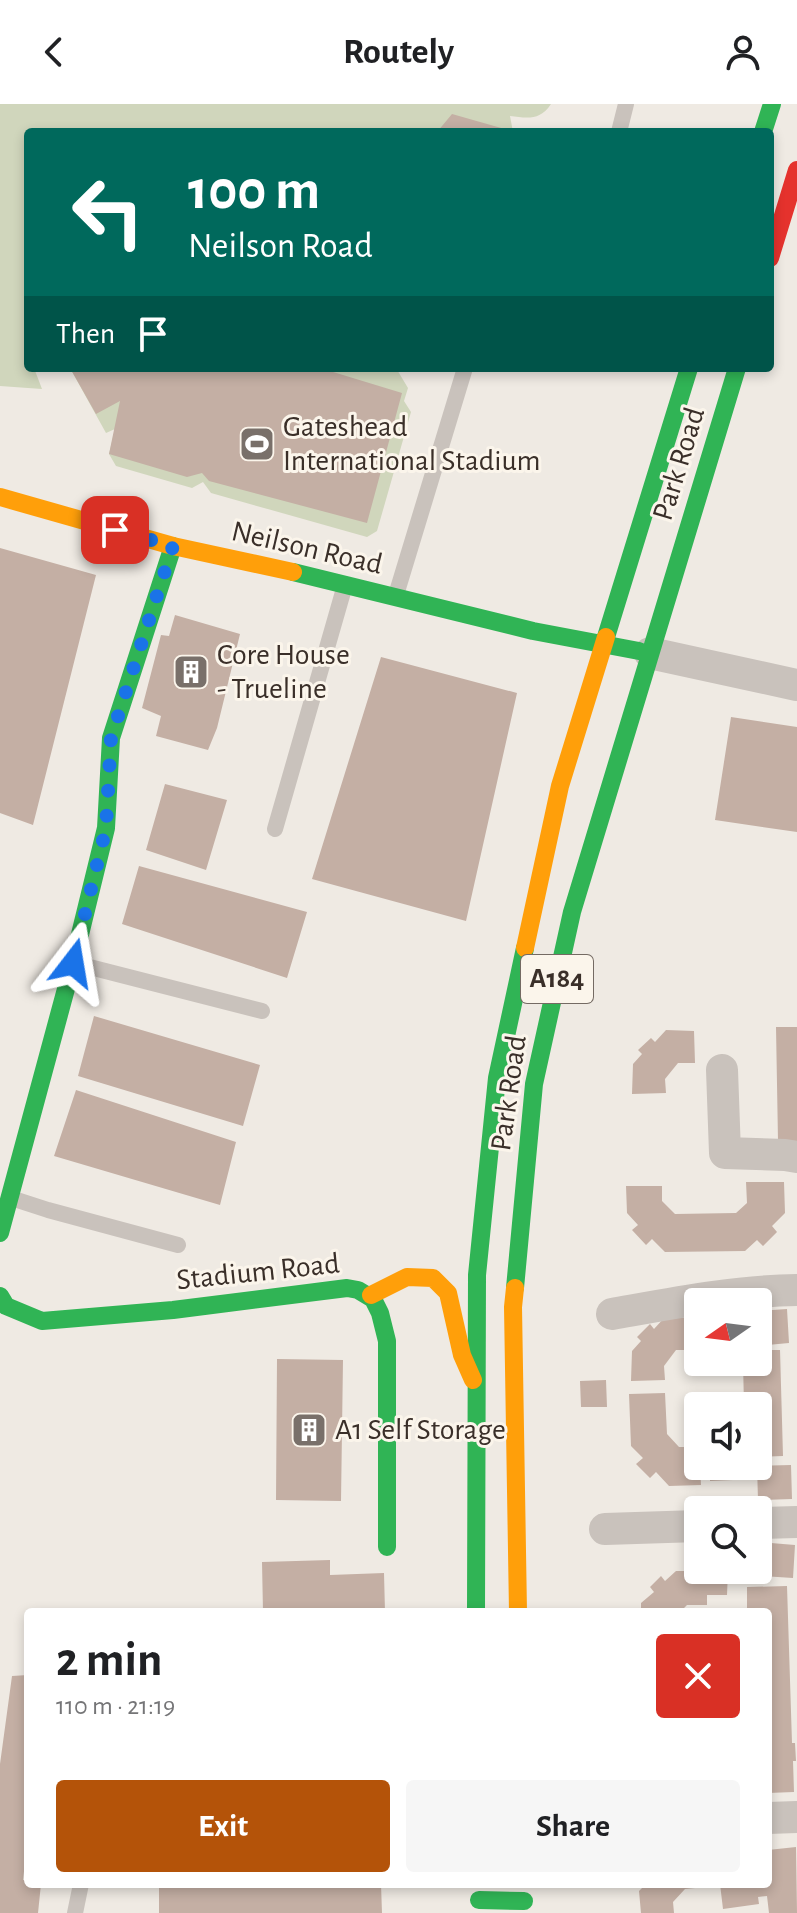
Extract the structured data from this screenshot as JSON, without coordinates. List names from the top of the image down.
{
  "streets": {
    "main road": [
      "Park Road",
      "Neilson Road",
      "A184",
      "Stadium Road"
    ]
  },
  "crossings": [
    ["Park Road", "Neilson Road"]
  ],
  "places": {
    "sports": ["Gateshead International Stadium"],
    "building": ["Core House - Trueline", "A1 Self Storage"]
  },
  "north": "left",
  "page": {
    "header": "Routely",
    "turn": ["100 m", "Neilson Road"],
    "then": "Then",
    "heading": ["2 min", "110 m · 21:19"],
    "buttons": ["Exit", "Share"]
  }
}
